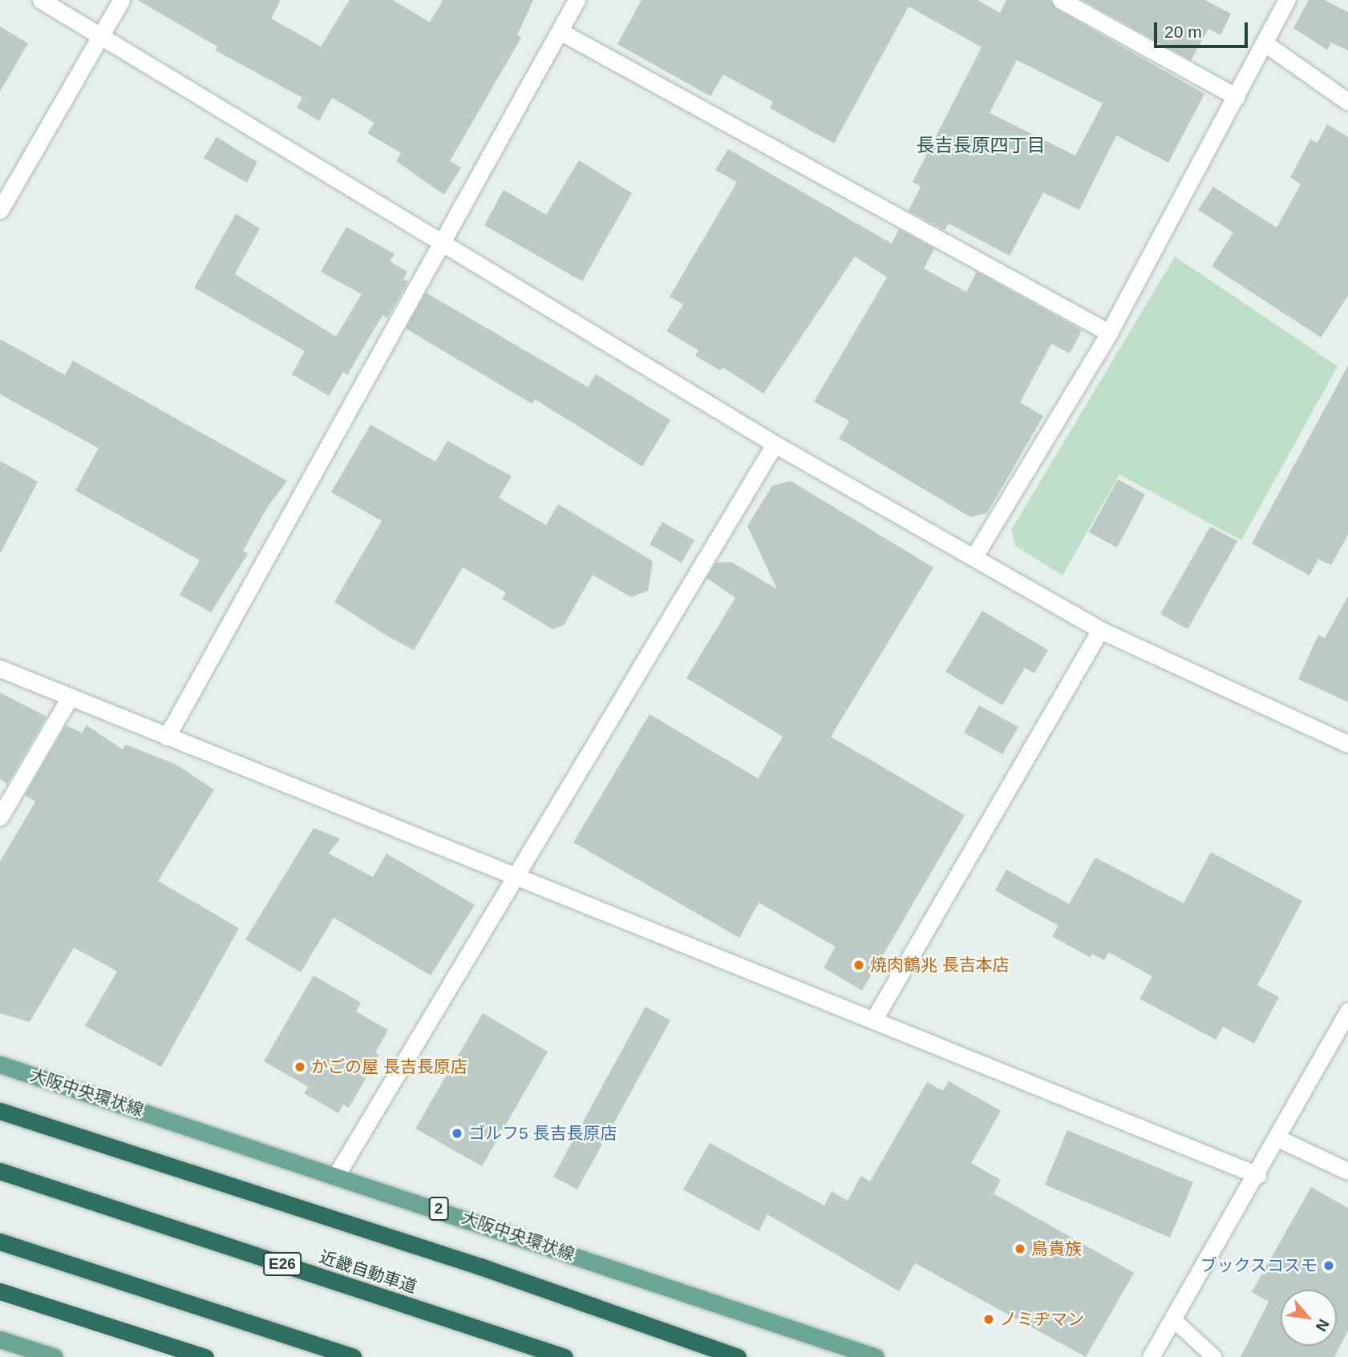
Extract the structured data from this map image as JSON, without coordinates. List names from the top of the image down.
{
  "streets": {
    "highway": ["E26", "近畿自動車道"],
    "main road": ["大阪中央環状線", "2"]
  },
  "districts": ["長吉長原四丁目"],
  "places": [
    "焼肉鶴兆 長吉本店",
    "かごの屋 長吉長原店",
    "ゴルフ5 長吉長原店",
    "鳥貴族",
    "ブックスコスモ",
    "ノミヂマン"
  ],
  "scale_bar": "20 m",
  "north": "bottom right"
}
